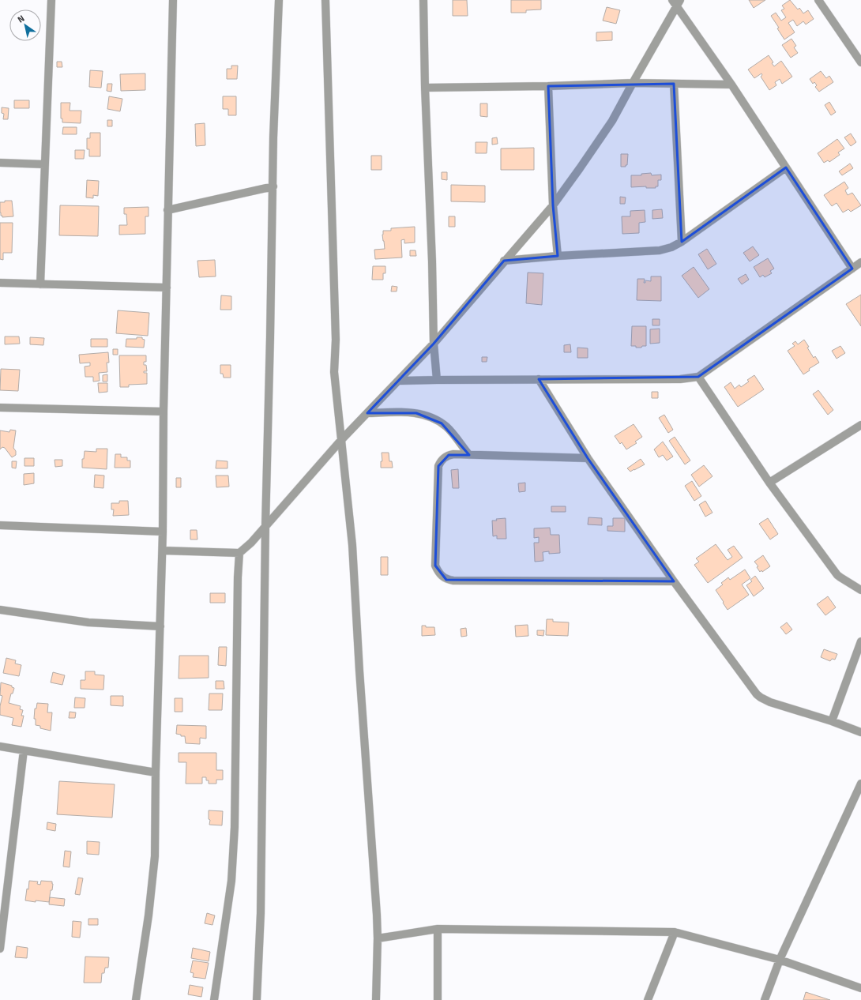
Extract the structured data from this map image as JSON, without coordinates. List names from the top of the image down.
{
  "north": "top left"
}
